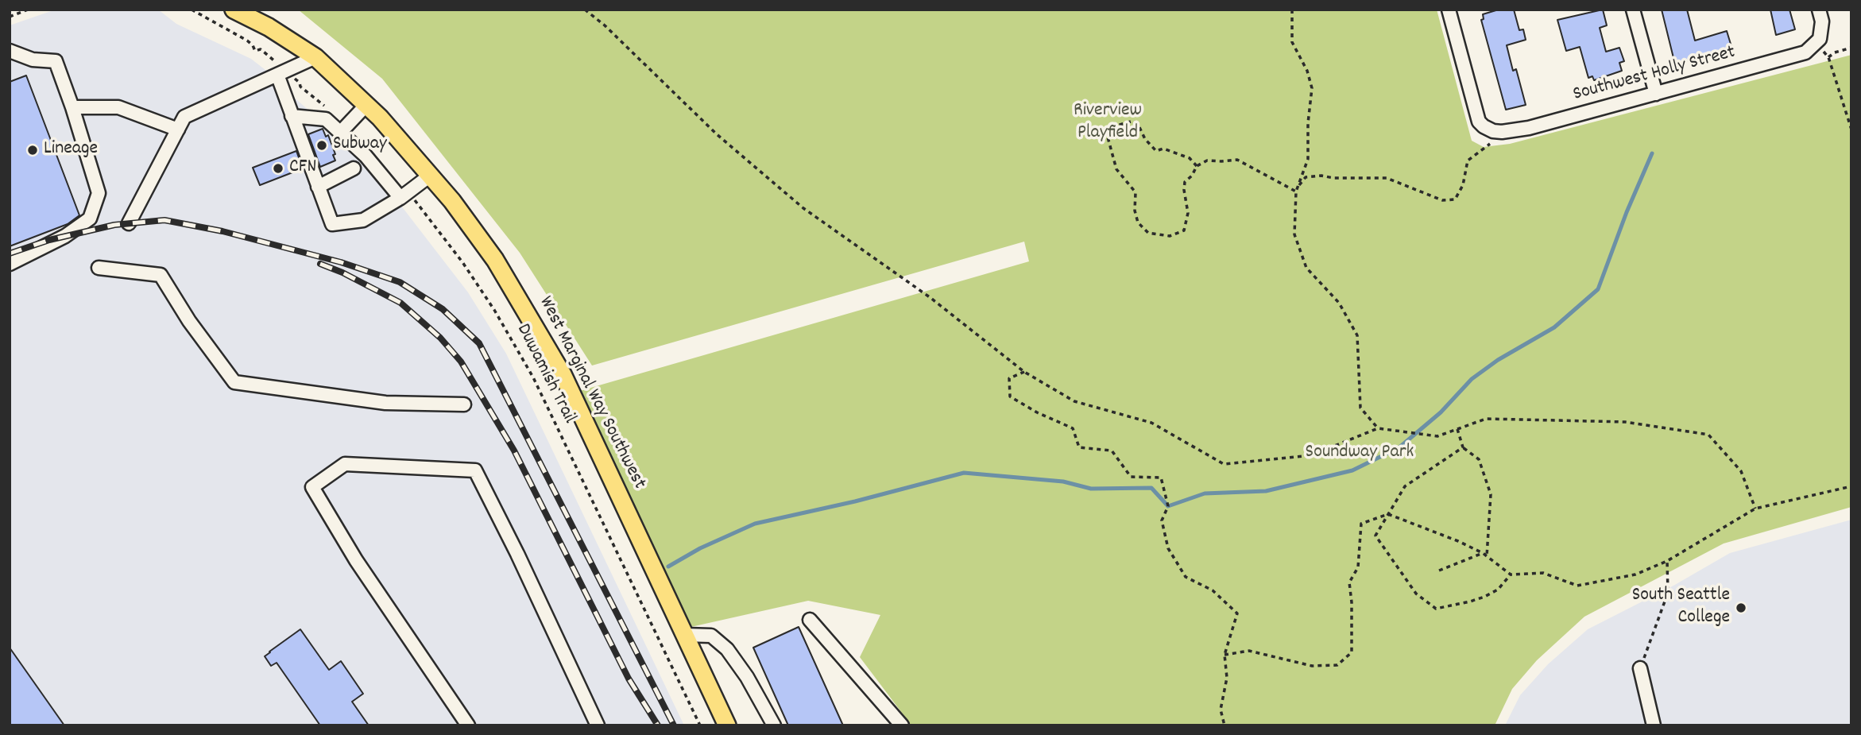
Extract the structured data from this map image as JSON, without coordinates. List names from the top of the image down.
{
  "streets": {
    "main road": ["West Marginal Way Southwest"],
    "street": ["Southwest Holly Street"],
    "path": ["Duwamish Trail"]
  },
  "parks": ["Riverview Playfield", "Soundway Park"],
  "places": [
    "Subway",
    "Lineage",
    "CFN",
    "South Seattle College"
  ]
}
